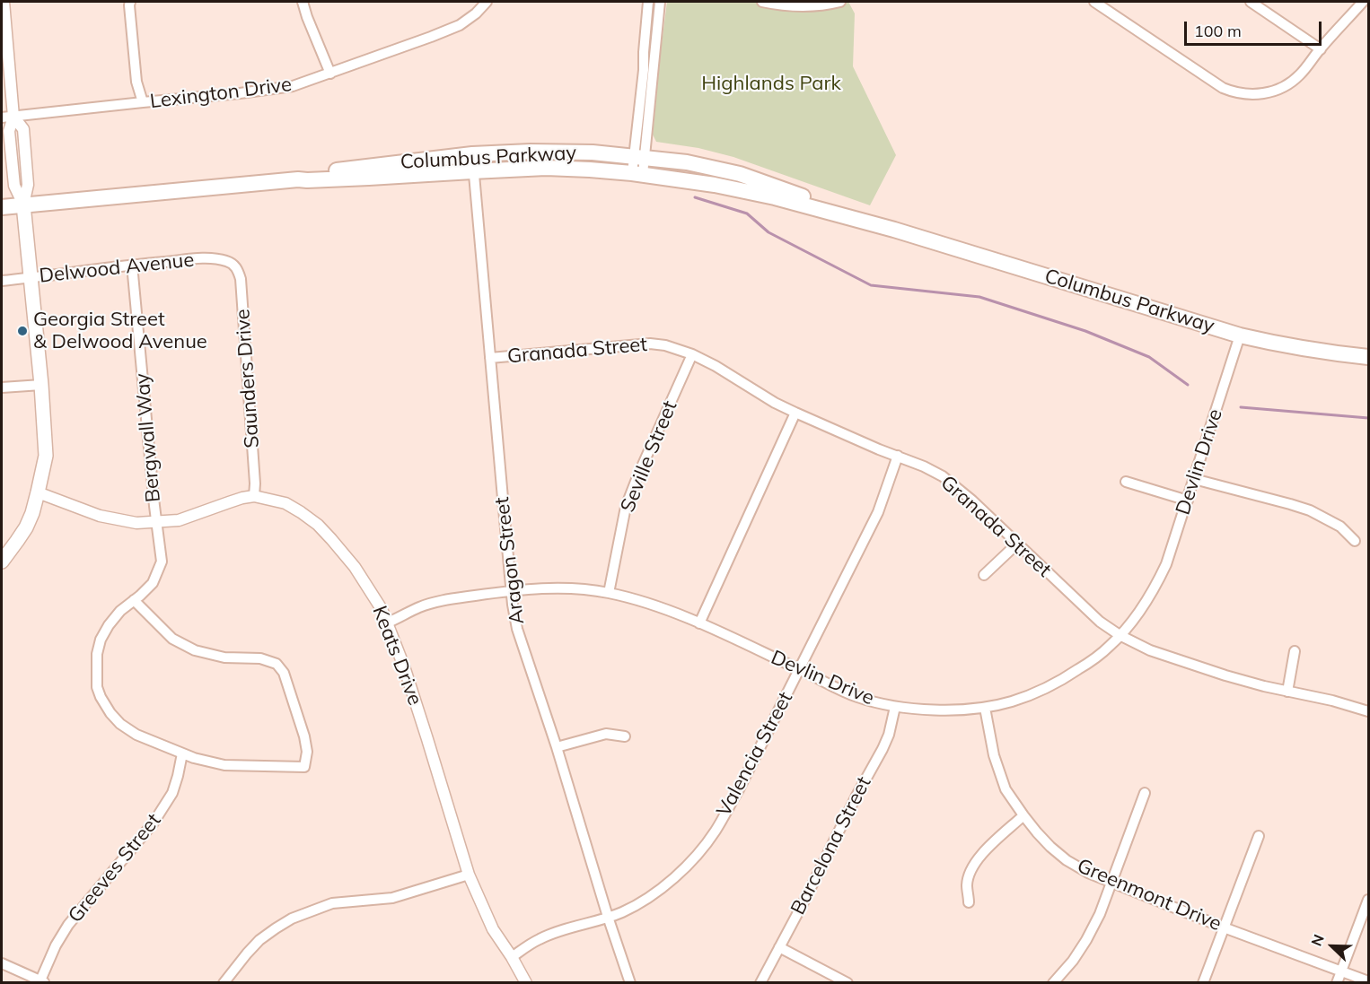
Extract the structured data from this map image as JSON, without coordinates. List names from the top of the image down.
{
  "streets": {
    "main road": ["Columbus Parkway"],
    "street": [
      "Lexington Drive",
      "Delwood Avenue",
      "Granada Street",
      "Saunders Drive",
      "Bergwall Way",
      "Seville Street",
      "Devlin Drive",
      "Aragon Street",
      "Keats Drive",
      "Valencia Street",
      "Barcelona Street",
      "Greeves Street",
      "Greenmont Drive"
    ]
  },
  "crossings": [
    ["Columbus Parkway", "Devlin Drive"],
    ["Columbus Parkway", "Aragon Street"],
    ["Delwood Avenue", "Saunders Drive"],
    ["Delwood Avenue", "Bergwall Way"],
    ["Granada Street", "Seville Street"],
    ["Granada Street", "Devlin Drive"],
    ["Granada Street", "Aragon Street"],
    ["Granada Street", "Valencia Street"],
    ["Saunders Drive", "Keats Drive"],
    ["Bergwall Way", "Keats Drive"],
    ["Bergwall Way", "Greeves Street"],
    ["Seville Street", "Devlin Drive"],
    ["Devlin Drive", "Aragon Street"],
    ["Devlin Drive", "Keats Drive"],
    ["Devlin Drive", "Valencia Street"],
    ["Devlin Drive", "Barcelona Street"],
    ["Devlin Drive", "Greenmont Drive"],
    ["Aragon Street", "Valencia Street"],
    ["Keats Drive", "Valencia Street"]
  ],
  "parks": ["Highlands Park"],
  "places": ["Georgia Street & Delwood Avenue"],
  "scale_bar": "100 m",
  "north": "top left"
}
